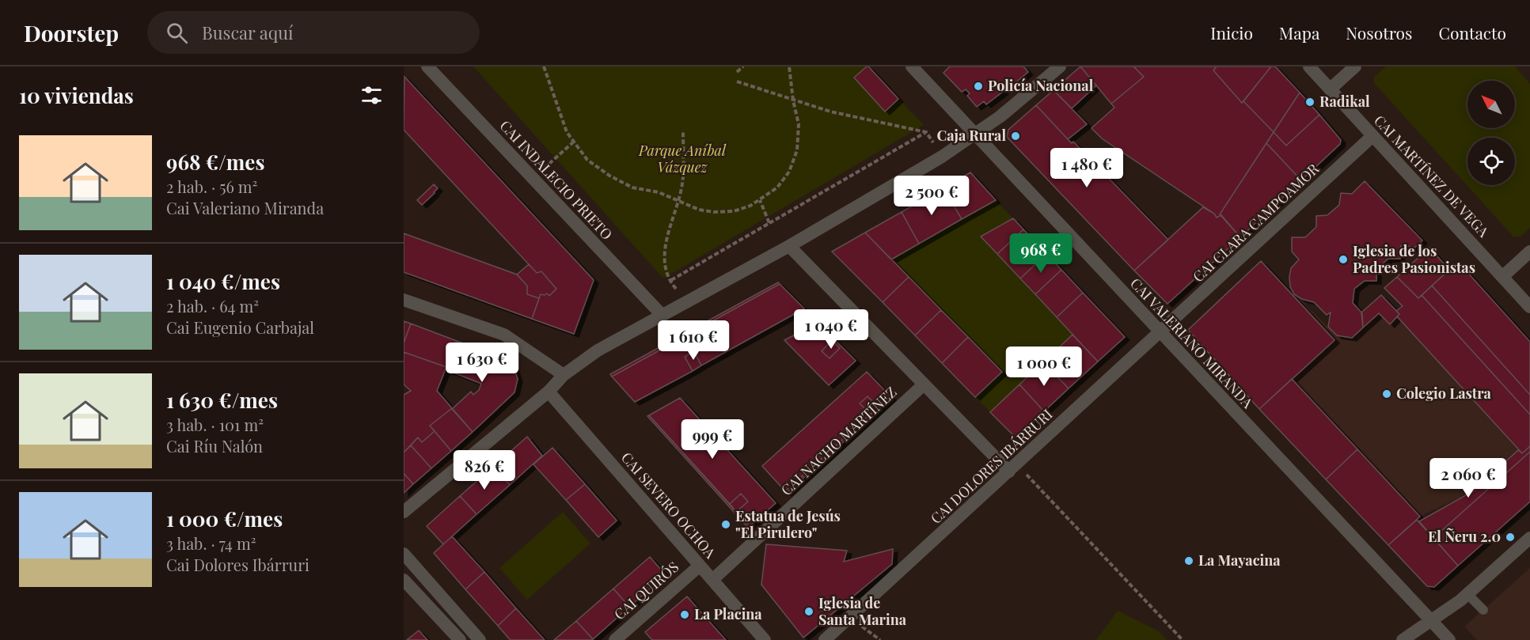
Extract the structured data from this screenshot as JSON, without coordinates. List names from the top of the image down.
{
  "streets": {
    "street": [
      "CAI MARTÍNEZ DE VEGA",
      "CAI INDALECIO PRIETO",
      "CAI CLARA CAMPOAMOR",
      "CAI VALERIANO MIRANDA",
      "CAI NACHO MARTÍNEZ",
      "CAI DOLORES IBÁRRURI",
      "CAI SEVERO OCHOA",
      "CAI QUIRÓS"
    ]
  },
  "crossings": [
    ["CAI MARTÍNEZ DE VEGA", "CAI CLARA CAMPOAMOR"],
    ["CAI CLARA CAMPOAMOR", "CAI VALERIANO MIRANDA"],
    ["CAI CLARA CAMPOAMOR", "CAI DOLORES IBÁRRURI"],
    ["CAI VALERIANO MIRANDA", "CAI DOLORES IBÁRRURI"],
    ["CAI NACHO MARTÍNEZ", "CAI SEVERO OCHOA"],
    ["CAI SEVERO OCHOA", "CAI QUIRÓS"]
  ],
  "parks": ["Parque Aníbal Vázquez"],
  "places": [
    "Policía Nacional",
    "Radikal",
    "Caja Rural",
    "Iglesia de los Padres Pasionistas",
    "Colegio Lastra",
    "Estatua de Jesús \"El Pirulero\"",
    "El Ñeru 2.0",
    "La Mayacina",
    "Iglesia de Santa Marina",
    "La Placina"
  ],
  "north": "top left",
  "page": {
    "header": "Doorstep",
    "search": "Buscar aquí",
    "nav": [
      "Inicio",
      "Mapa",
      "Nosotros",
      "Contacto"
    ],
    "heading": "10 viviendas",
    "list": [
      {
        "name": "968 €/mes",
        "note": "2 hab. · 56 m² · Cai Valeriano Miranda"
      },
      {
        "name": "1 040 €/mes",
        "note": "2 hab. · 64 m² · Cai Eugenio Carbajal"
      },
      {
        "name": "1 630 €/mes",
        "note": "3 hab. · 101 m² · Cai Ríu Nalón"
      },
      {
        "name": "1 000 €/mes",
        "note": "3 hab. · 74 m² · Cai Dolores Ibárruri"
      }
    ],
    "price": [
      "1 480 €",
      "2 500 €",
      "968 €",
      "1 040 €",
      "1 610 €",
      "1 630 €",
      "1 000 €",
      "999 €",
      "826 €",
      "2 060 €"
    ]
  }
}
